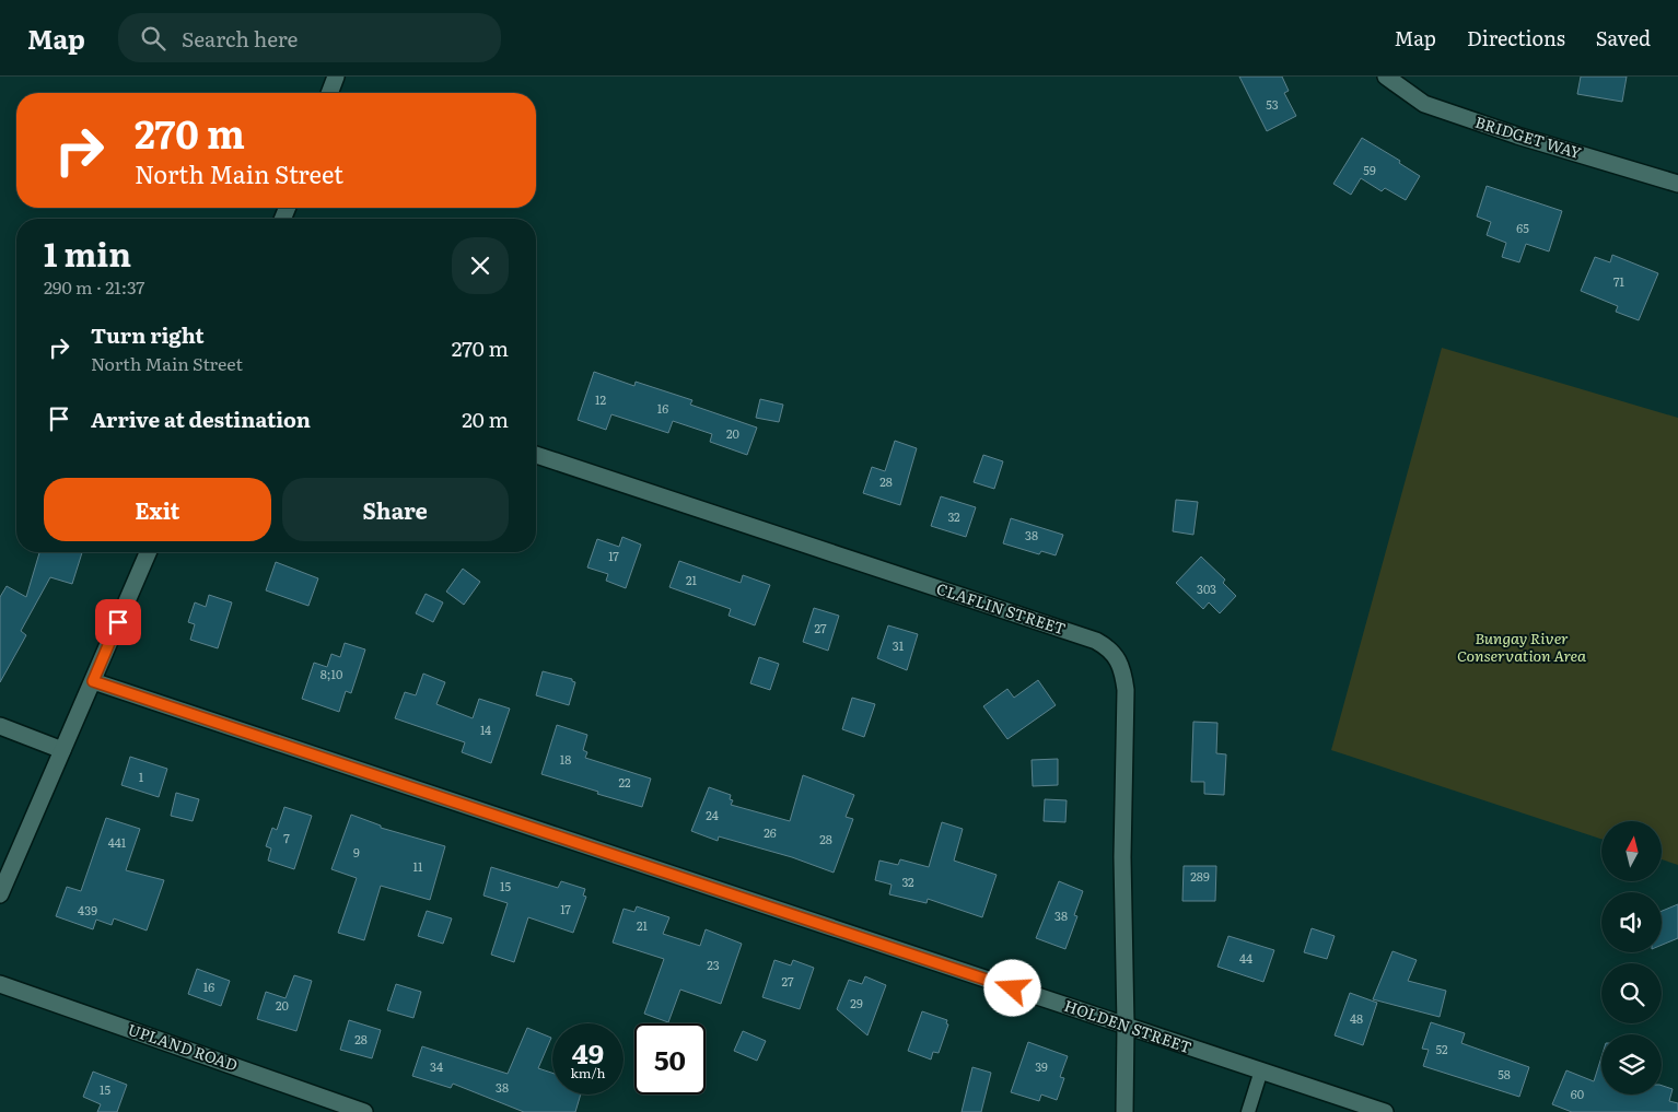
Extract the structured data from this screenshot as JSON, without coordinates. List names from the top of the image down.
{
  "streets": {
    "street": [
      "BRIDGET WAY",
      "CLAFLIN STREET",
      "HOLDEN STREET",
      "UPLAND ROAD"
    ]
  },
  "crossings": [
    ["CLAFLIN STREET", "HOLDEN STREET"]
  ],
  "parks": ["Bungay River Conservation Area"],
  "house_numbers": [
    "53",
    "59",
    "65",
    "71",
    "12",
    "16",
    "20",
    "28",
    "32",
    "38",
    "17",
    "21",
    "303",
    "27",
    "31",
    "8;10",
    "14",
    "18",
    "1",
    "22",
    "24",
    "26",
    "7",
    "28",
    "441",
    "9",
    "11",
    "289",
    "32",
    "15",
    "17",
    "439",
    "38",
    "21",
    "44",
    "23",
    "27",
    "16",
    "29",
    "20",
    "48",
    "28",
    "52",
    "34",
    "39",
    "58",
    "38",
    "15",
    "60"
  ],
  "north": "top",
  "page": {
    "header": "Map",
    "search": "Search here",
    "nav": ["Map", "Directions", "Saved"],
    "turn": ["270 m", "North Main Street"],
    "heading": ["1 min", "290 m · 21:37"],
    "list": [
      {
        "name": "Turn right",
        "note": "North Main Street",
        "value": "270 m"
      },
      {
        "name": "Arrive at destination",
        "value": "20 m"
      }
    ],
    "buttons": ["Exit", "Share"],
    "speed": "49 km/h",
    "limit": "50"
  }
}
